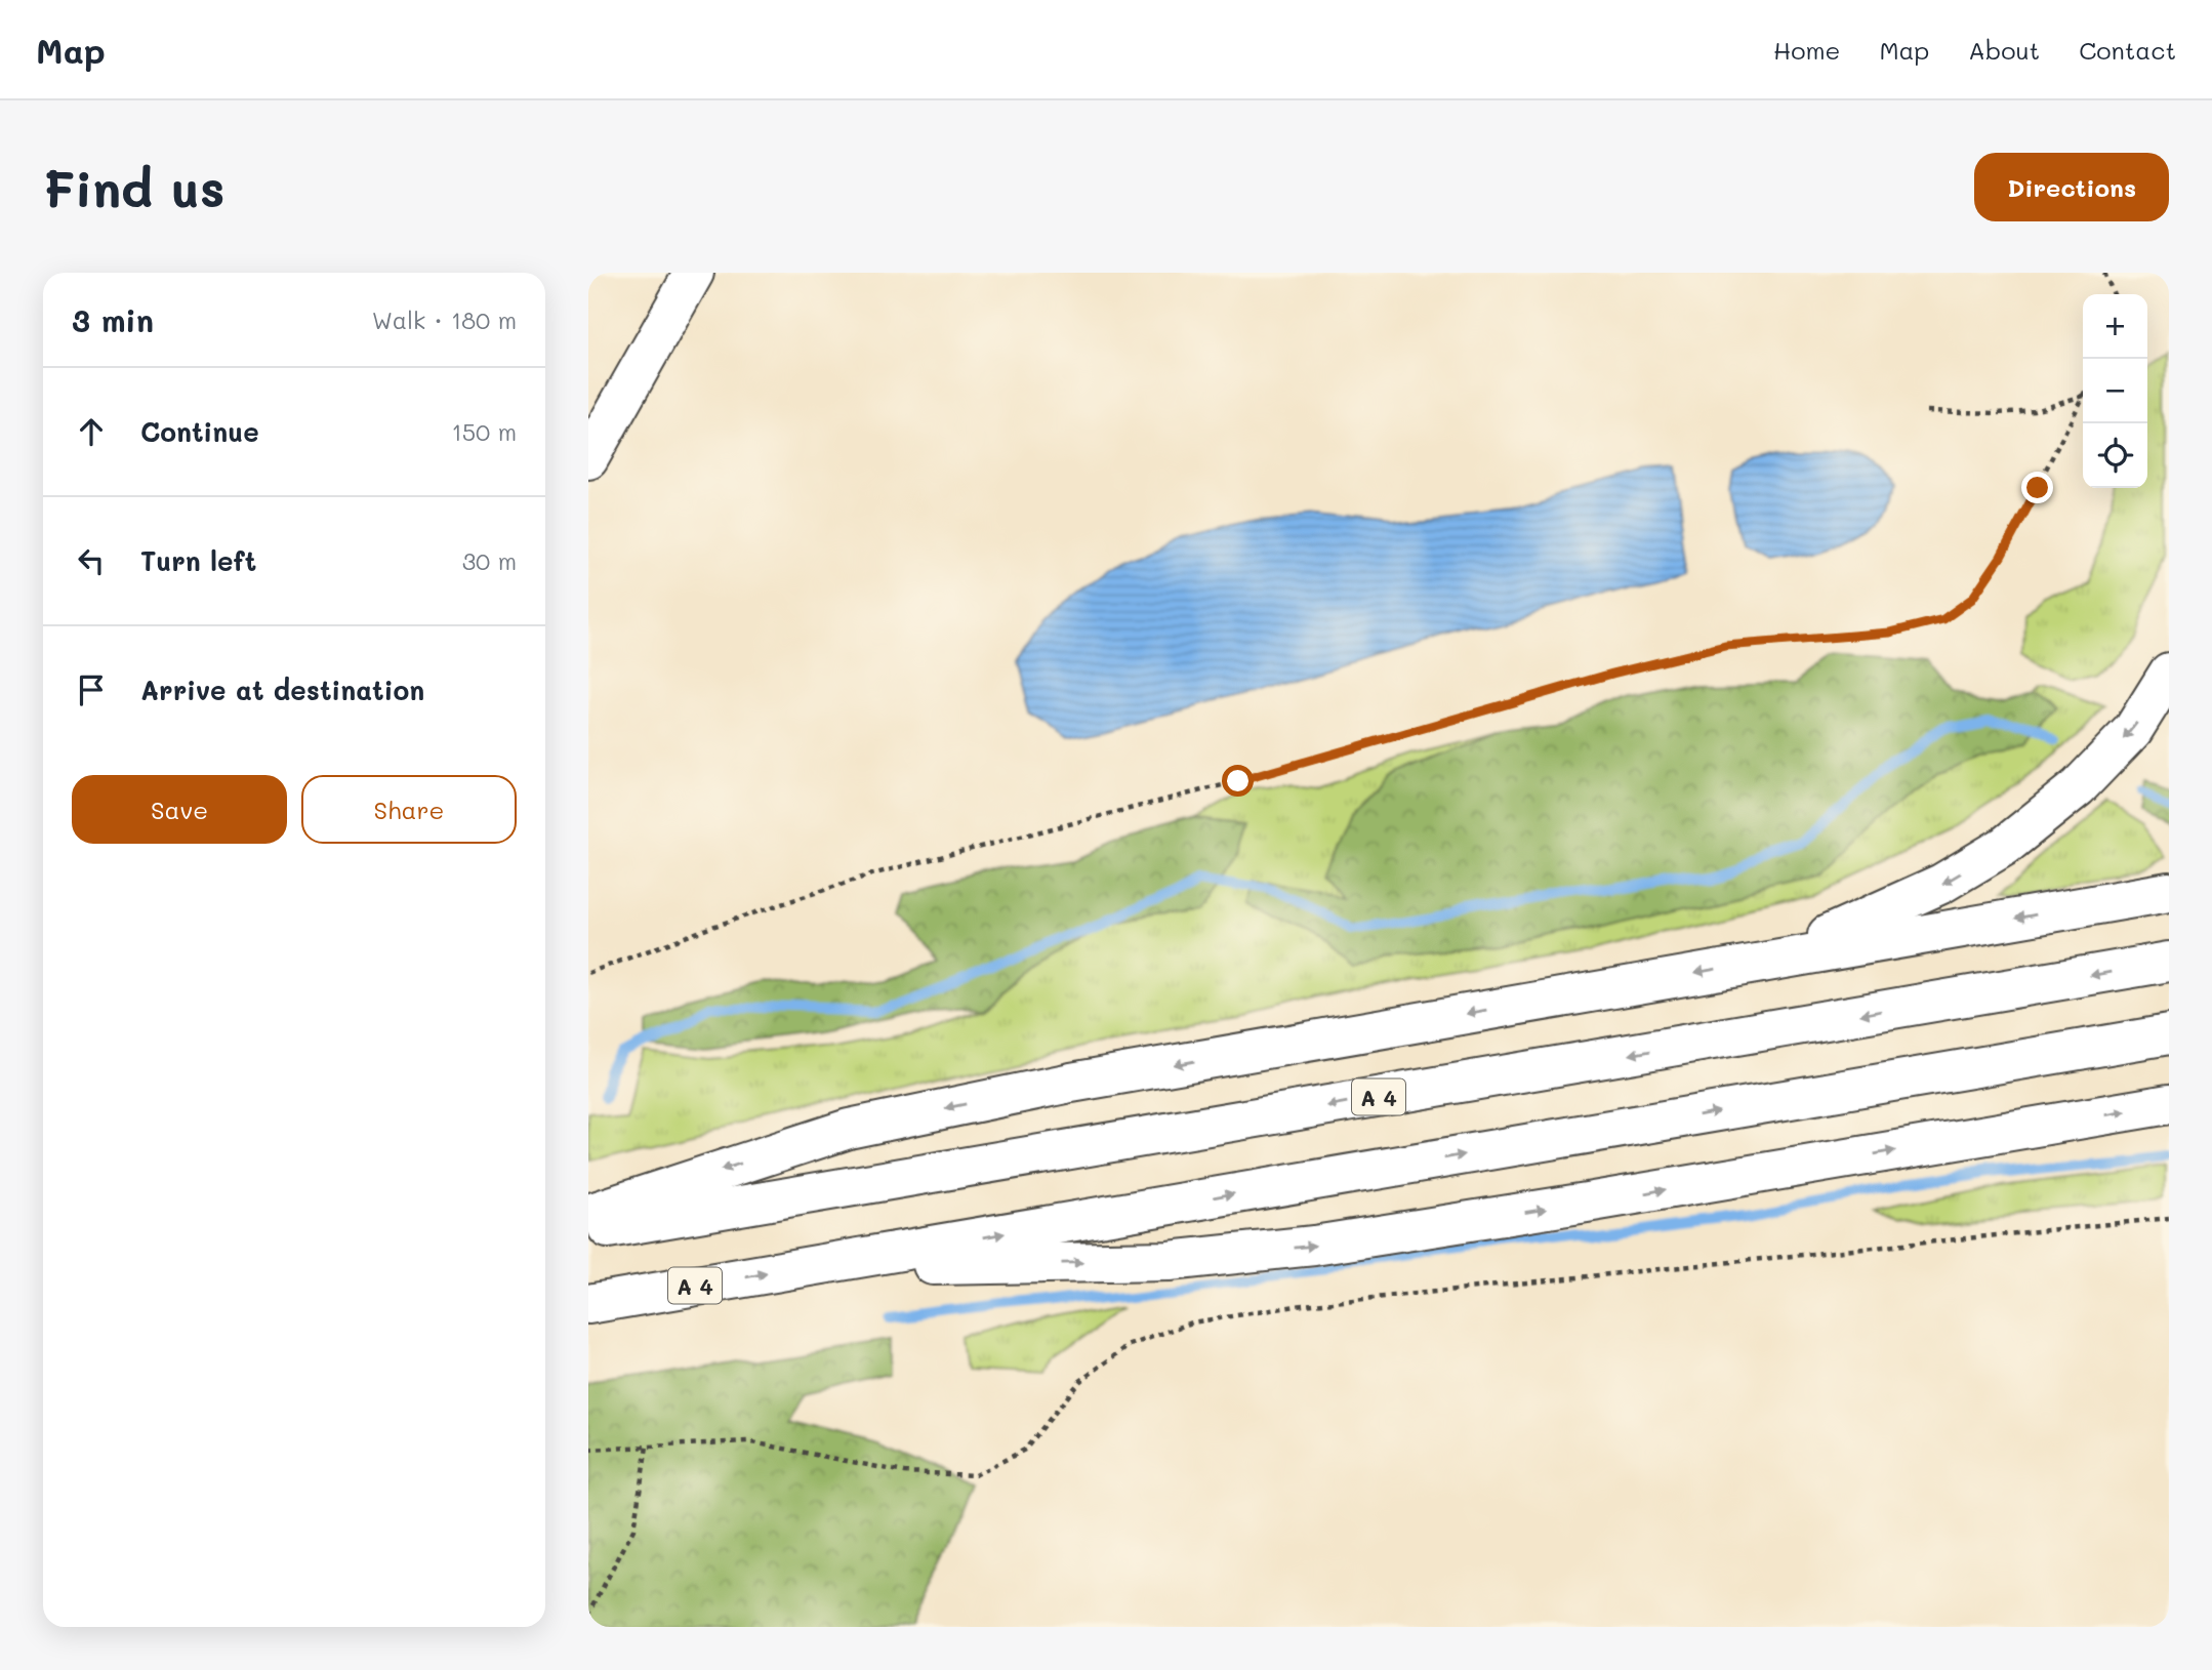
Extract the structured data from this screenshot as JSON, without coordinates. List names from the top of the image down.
{
  "streets": {
    "main road": ["A 4"]
  },
  "page": {
    "header": "Map",
    "nav": [
      "Home",
      "Map",
      "About",
      "Contact"
    ],
    "buttons": [
      "Directions",
      ["Save", "Share"]
    ],
    "title": "Find us",
    "heading": ["3 min", "Walk · 180 m"],
    "map_buttons": ["+", "−"],
    "list": [
      ["Continue", "150 m"],
      ["Turn left", "30 m"],
      "Arrive at destination"
    ]
  }
}
